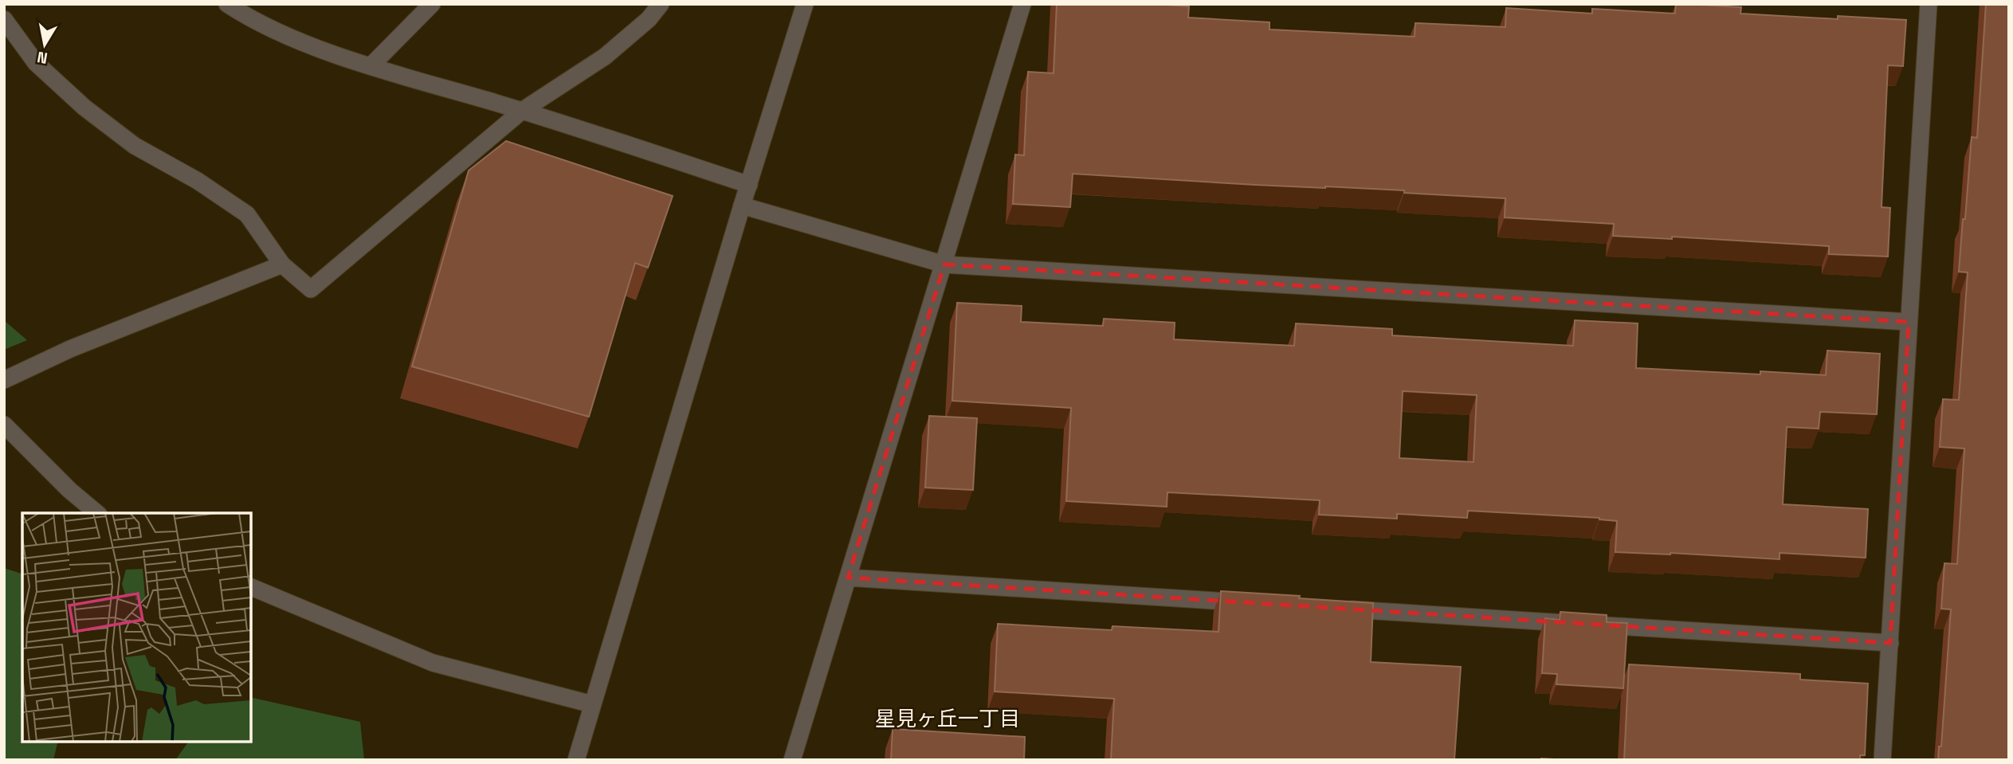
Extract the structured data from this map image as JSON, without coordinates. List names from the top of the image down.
{
  "districts": ["星見ヶ丘一丁目"],
  "north": "bottom"
}
